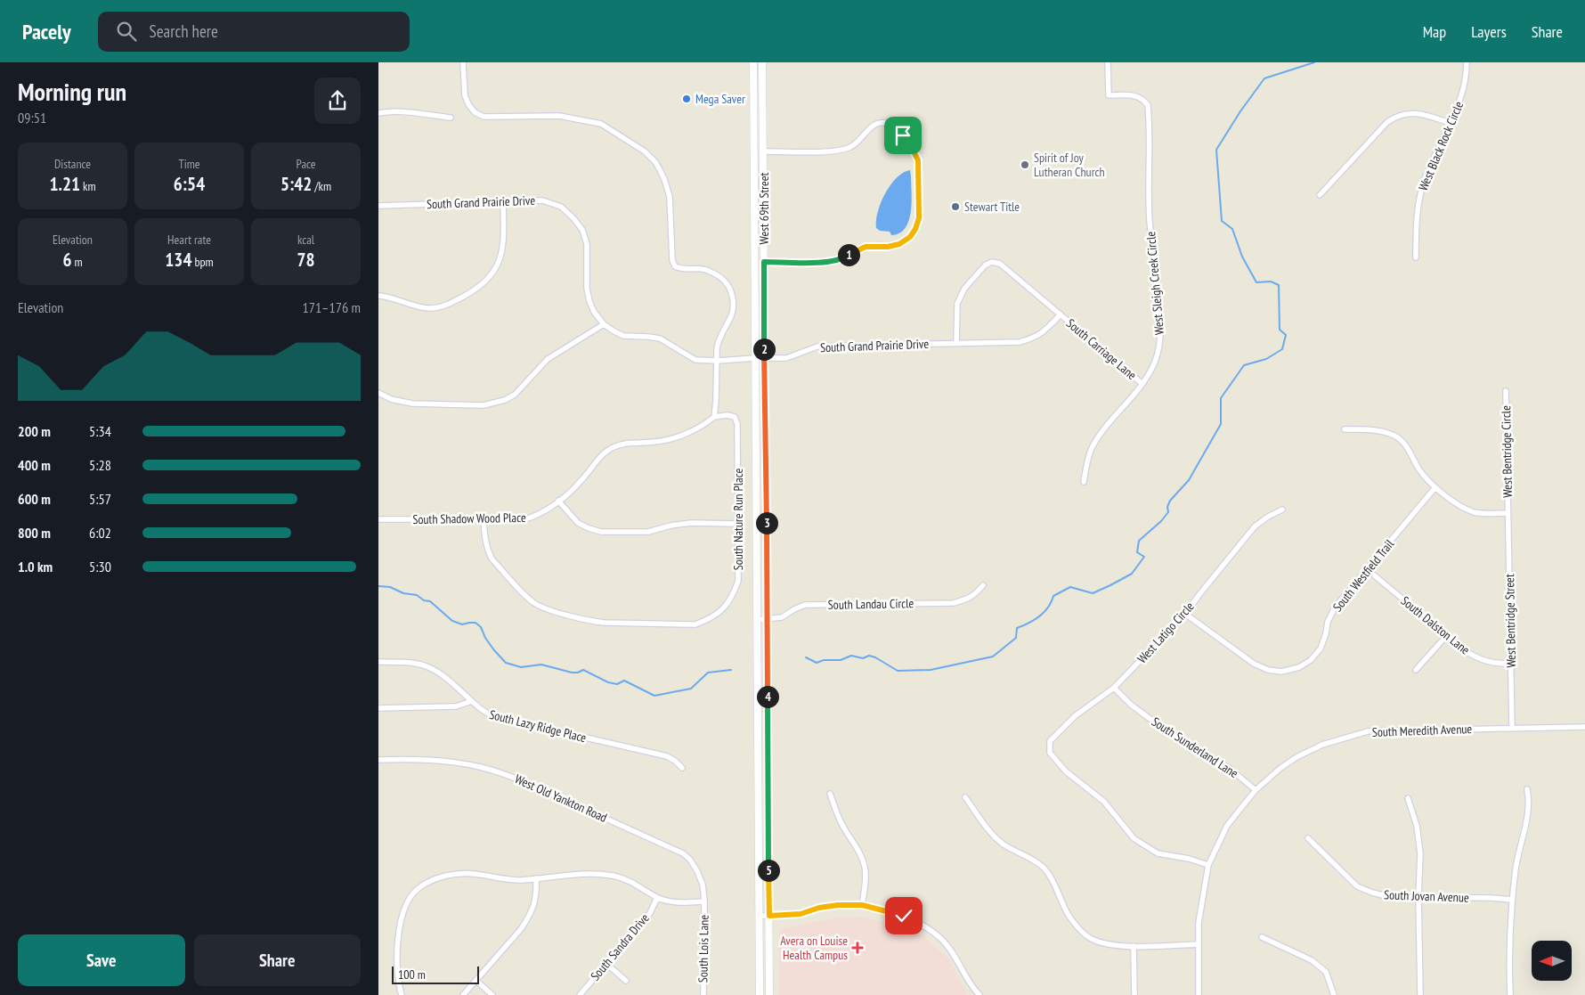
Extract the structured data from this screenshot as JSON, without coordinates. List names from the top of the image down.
{
  "streets": {
    "main road": ["West 69th Street"],
    "street": [
      "West Black Rock Circle",
      "South Grand Prairie Drive",
      "West Sleigh Creek Circle",
      "South Carriage Lane",
      "West Bentridge Circle",
      "South Shadow Wood Place",
      "South Nature Run Place",
      "South Westfield Trail",
      "South Landau Circle",
      "West Bentridge Street",
      "South Dalston Lane",
      "West Latigo Circle",
      "South Lazy Ridge Place",
      "South Meredith Avenue",
      "South Sunderland Lane",
      "West Old Yankton Road",
      "South Jovan Avenue",
      "South Sandra Drive",
      "South Lois Lane"
    ]
  },
  "crossings": [
    ["South Grand Prairie Drive", "West 69th Street"],
    ["South Grand Prairie Drive", "South Carriage Lane"],
    ["West 69th Street", "South Landau Circle"],
    ["West Sleigh Creek Circle", "South Carriage Lane"],
    ["West Bentridge Circle", "West Bentridge Street"],
    ["South Shadow Wood Place", "South Nature Run Place"],
    ["South Westfield Trail", "South Dalston Lane"],
    ["South Westfield Trail", "West Latigo Circle"],
    ["West Bentridge Street", "South Dalston Lane"],
    ["West Bentridge Street", "South Meredith Avenue"],
    ["West Latigo Circle", "South Meredith Avenue"],
    ["West Latigo Circle", "South Sunderland Lane"],
    ["South Meredith Avenue", "South Sunderland Lane"],
    ["West Old Yankton Road", "South Lois Lane"]
  ],
  "places": {
    "other": ["Mega Saver", "Spirit of Joy Lutheran Church", "Stewart Title"],
    "health": ["Avera on Louise Health Campus"]
  },
  "scale_bar": "100 m",
  "north": "left",
  "page": {
    "header": "Pacely",
    "search": "Search here",
    "nav": ["Map", "Layers", "Share"],
    "heading": ["Morning run", "09:51"],
    "stats": [
      ["Distance", "1.21 km"],
      ["Time", "6:54"],
      ["Pace", "5:42 /km"],
      ["Elevation", "6 m"],
      ["Heart rate", "134 bpm"],
      ["kcal", "78"]
    ],
    "pins": [
      "1",
      "2",
      "3",
      "4",
      "5"
    ],
    "chart": ["Elevation", "171–176 m"],
    "list": [
      {
        "name": "200 m",
        "note": "5:34"
      },
      {
        "name": "400 m",
        "note": "5:28"
      },
      {
        "name": "600 m",
        "note": "5:57"
      },
      {
        "name": "800 m",
        "note": "6:02"
      },
      {
        "name": "1.0 km",
        "note": "5:30"
      }
    ],
    "buttons": ["Save", "Share"],
    "scale": "100 m"
  }
}
